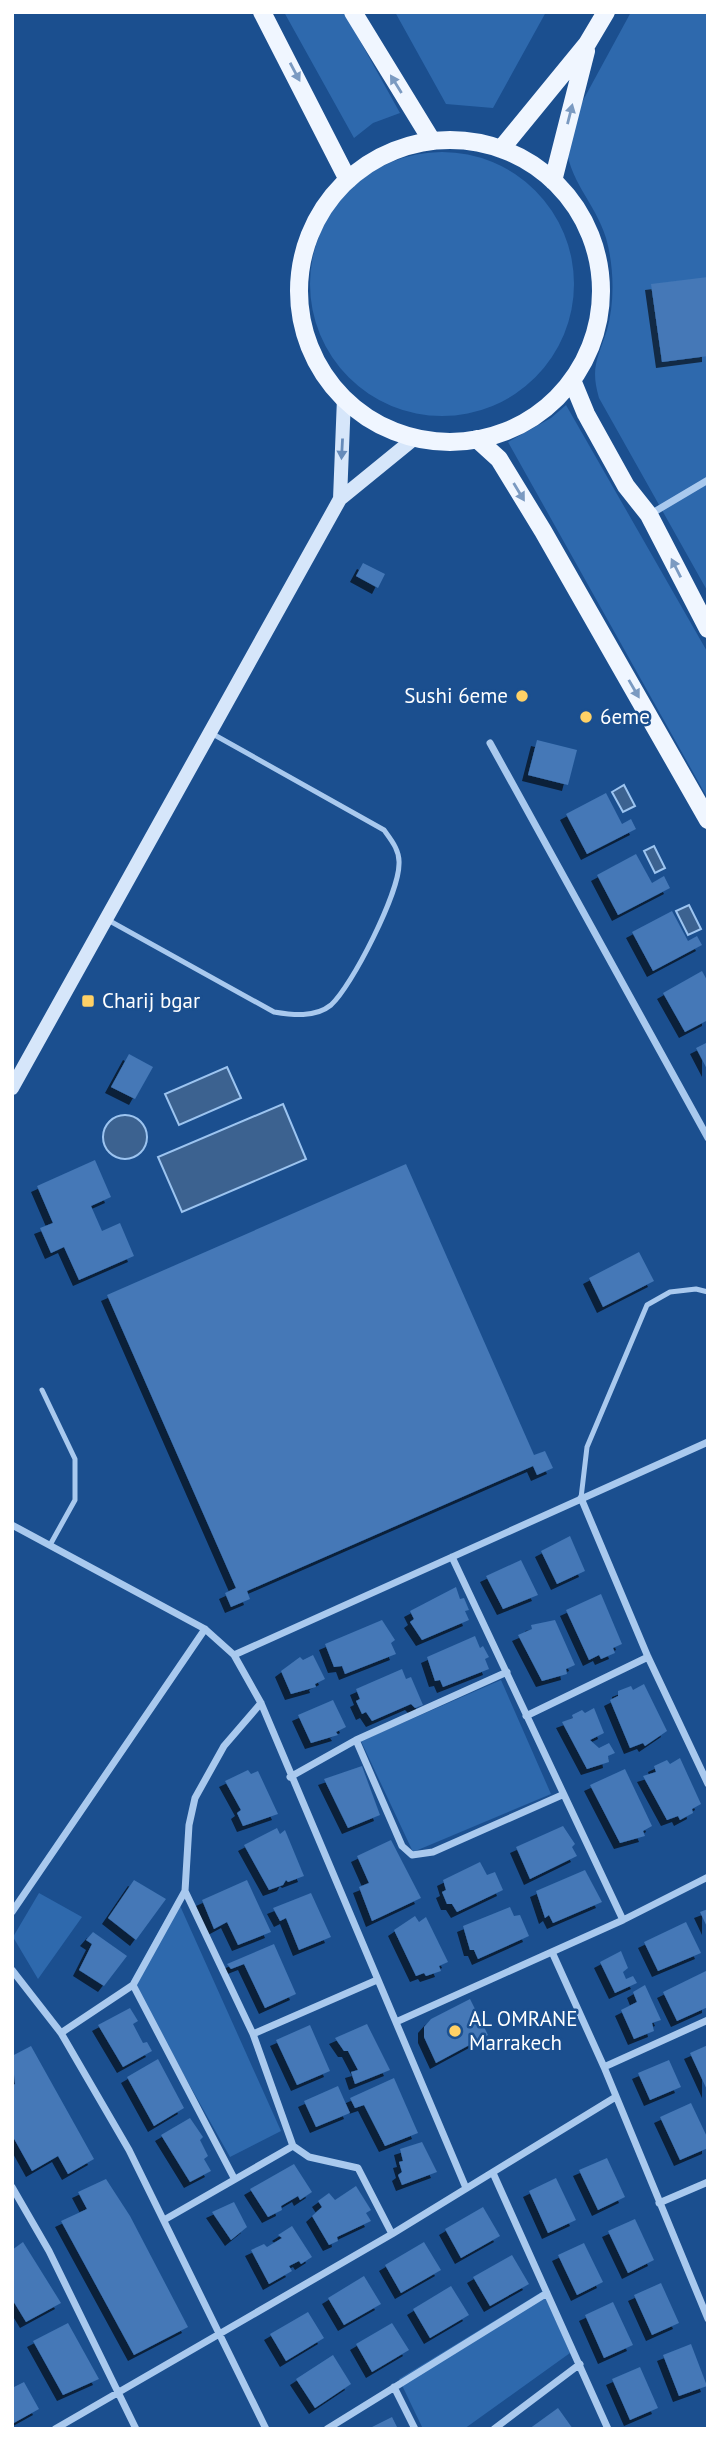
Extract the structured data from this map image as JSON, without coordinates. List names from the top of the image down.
{
  "places": {
    "other": ["Sushi 6eme", "6eme", "AL OMRANE Marrakech"],
    "transit": ["Charij bgar"]
  }
}
